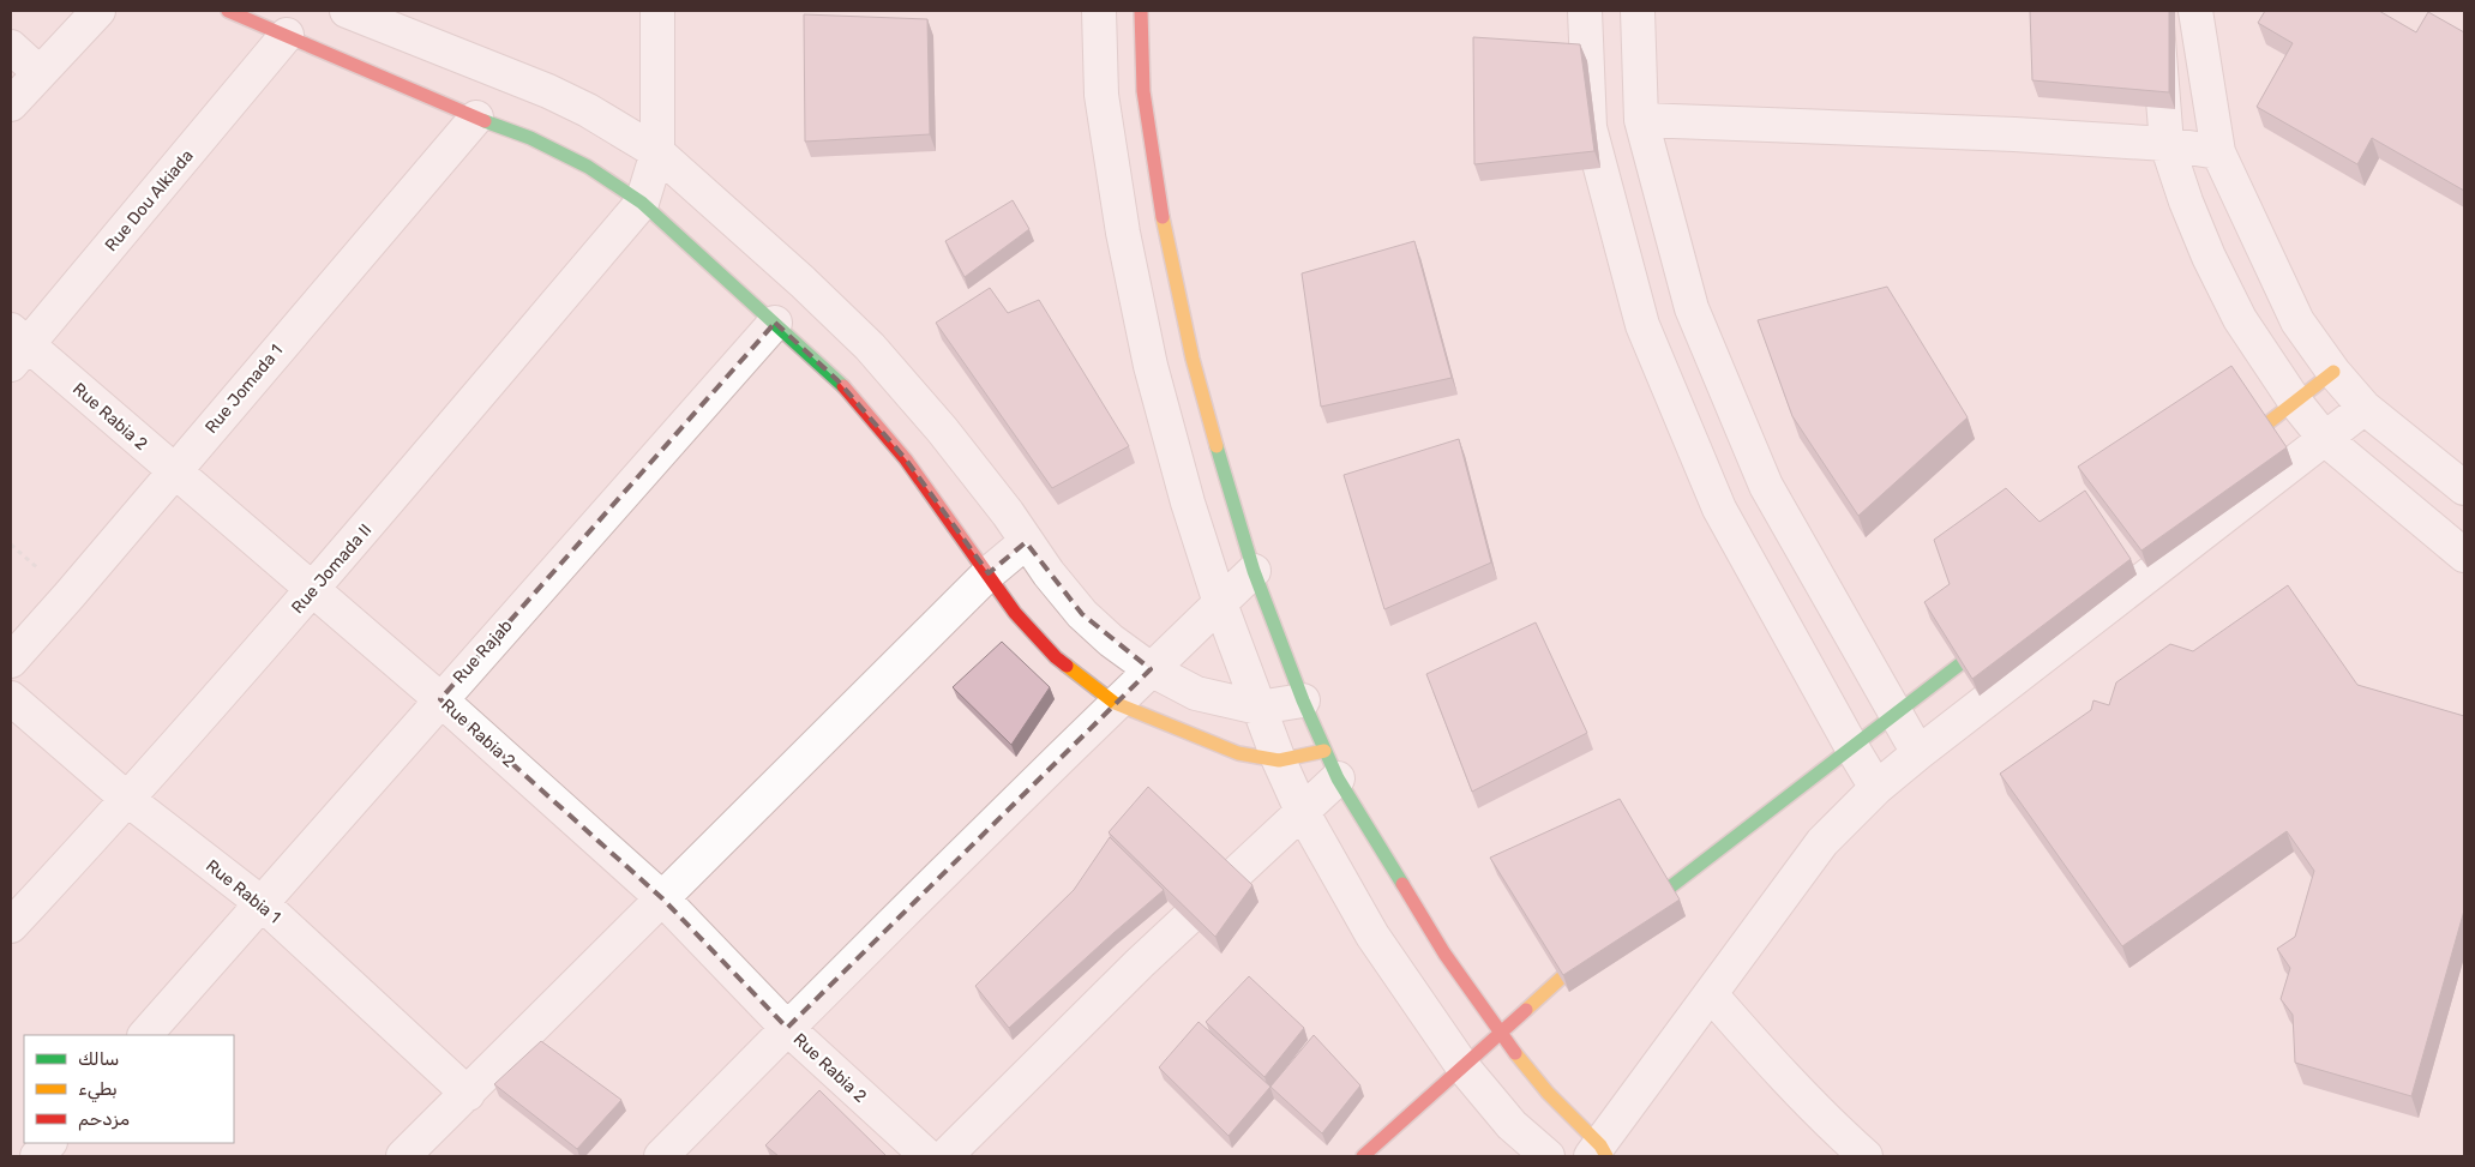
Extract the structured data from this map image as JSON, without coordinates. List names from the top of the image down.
{
  "streets": {
    "street": [
      "Rue Dou Alkiada",
      "Rue Jomada 1",
      "Rue Rabia 2",
      "Rue Jomada II",
      "Rue Rajab",
      "Rue Rabia 1"
    ]
  },
  "crossings": [
    ["Rue Dou Alkiada", "Rue Rabia 2"],
    ["Rue Jomada 1", "Rue Rabia 2"],
    ["Rue Rabia 2", "Rue Jomada II"],
    ["Rue Rabia 2", "Rue Rajab"],
    ["Rue Jomada II", "Rue Rabia 1"],
    ["Rue Rajab", "Rue Rabia 1"]
  ],
  "legend": ["سالك", "بطيء", "مزدحم"]
}
